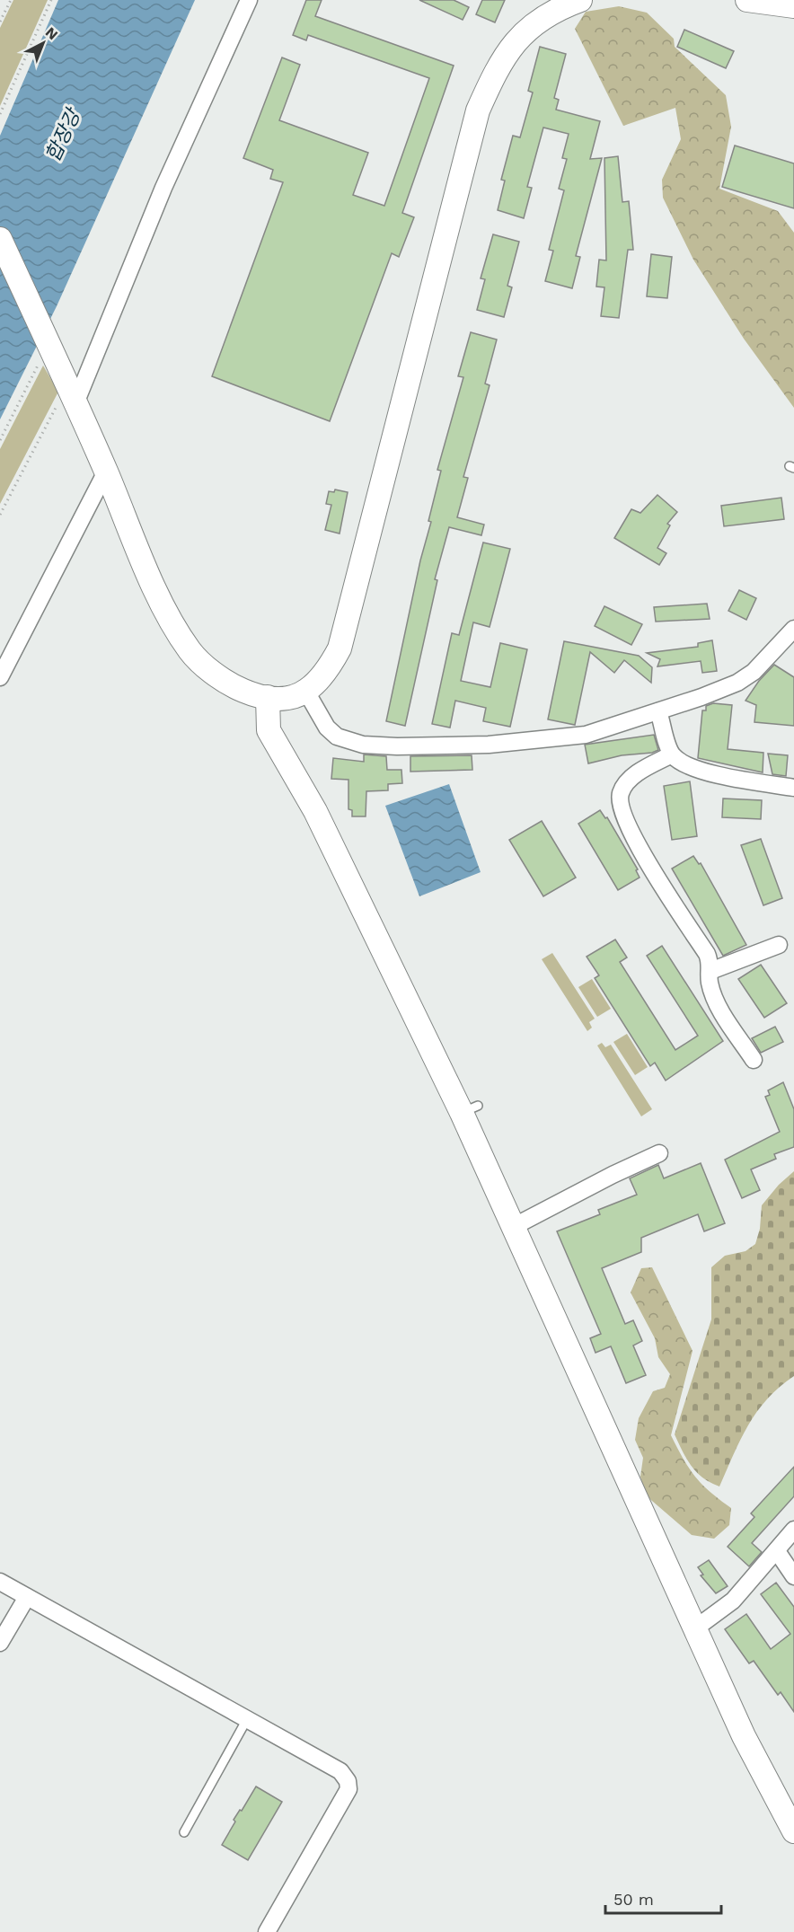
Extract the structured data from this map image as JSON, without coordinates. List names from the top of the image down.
{
  "water": ["합장강"],
  "scale_bar": "50 m",
  "north": "top right"
}
